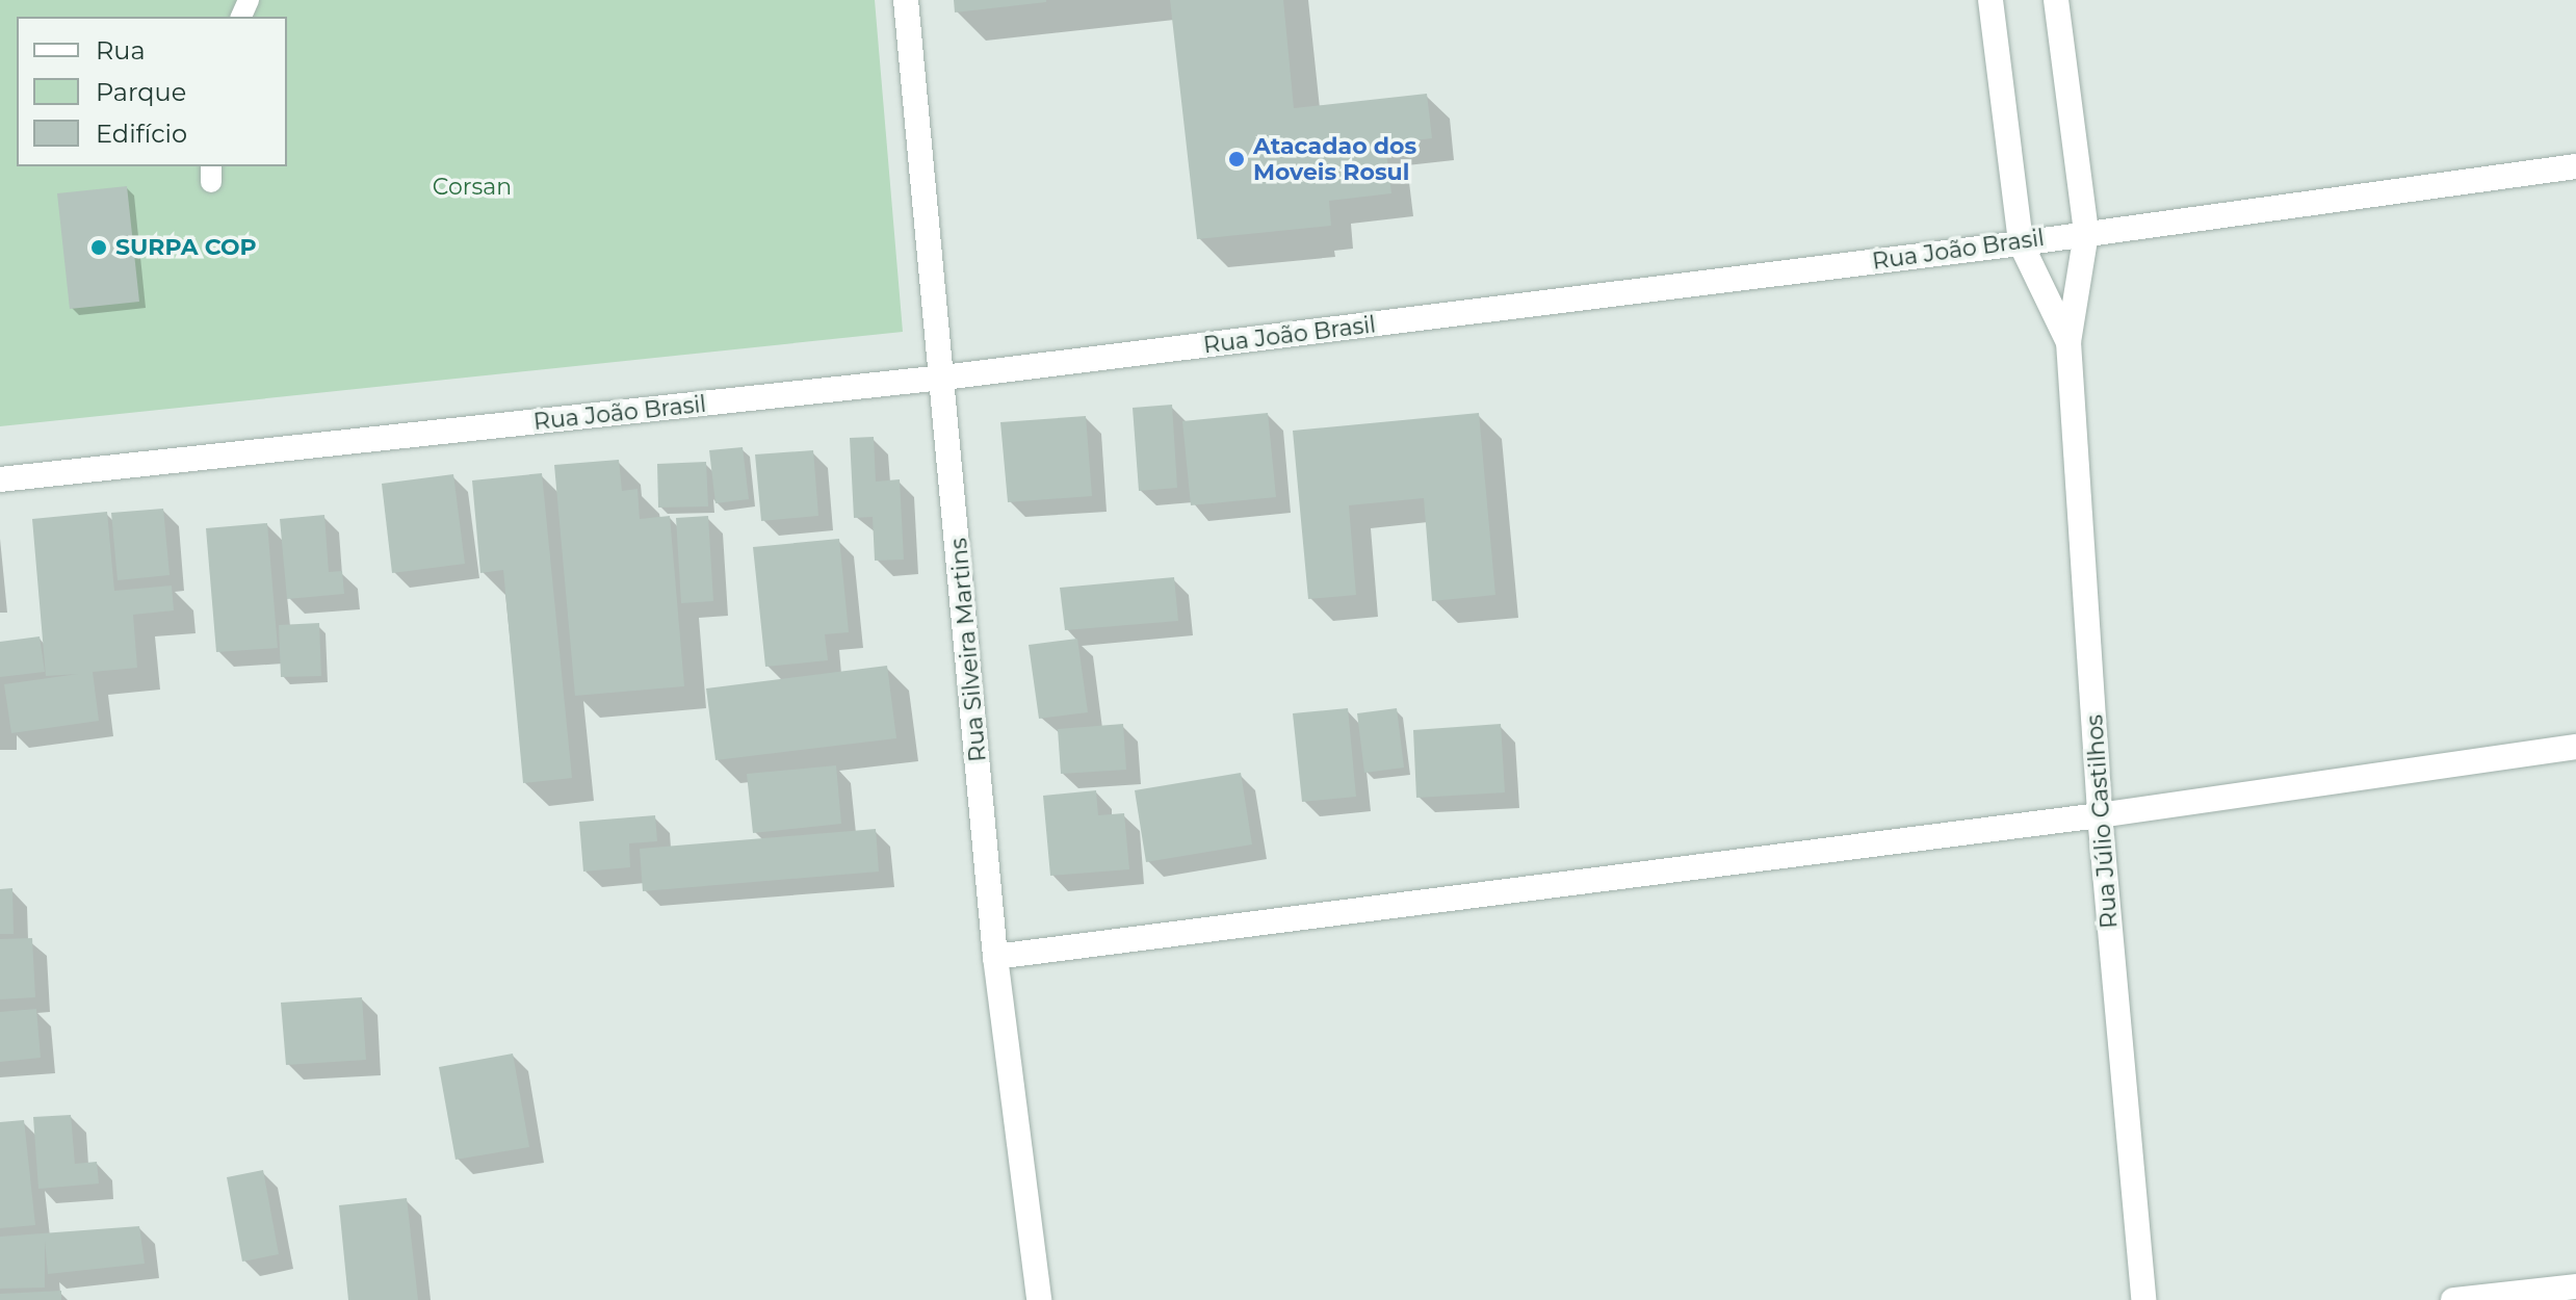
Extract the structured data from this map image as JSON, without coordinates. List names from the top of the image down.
{
  "streets": {
    "street": ["Rua João Brasil", "Rua Silveira Martins", "Rua Júlio Castilhos"]
  },
  "crossings": [
    ["Rua João Brasil", "Rua Silveira Martins"],
    ["Rua João Brasil", "Rua Júlio Castilhos"]
  ],
  "parks": ["Corsan"],
  "places": ["Atacadao dos Moveis Rosul", "SURPA COP"],
  "legend": ["Rua", "Parque", "Edifício"]
}
